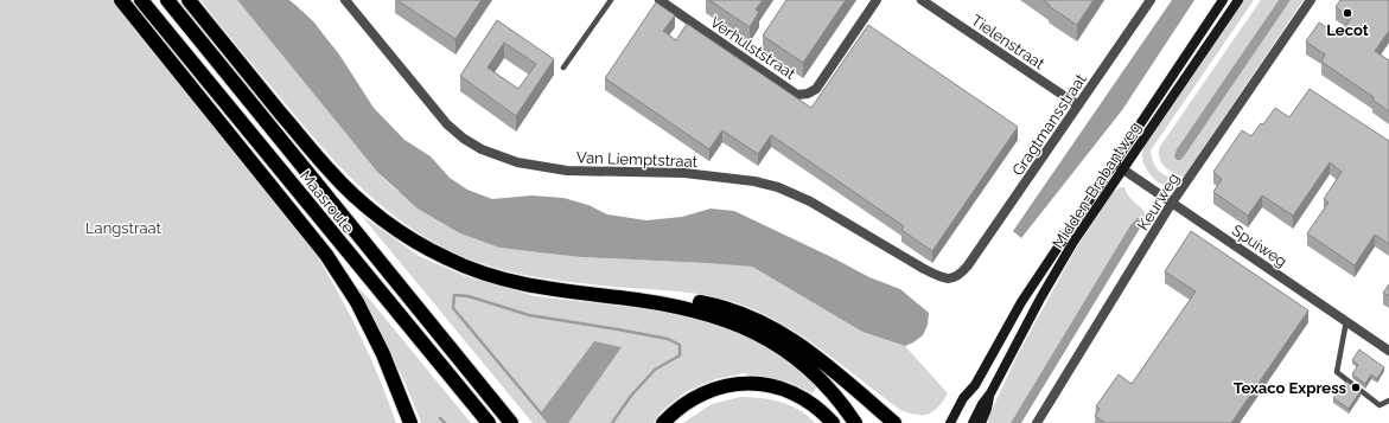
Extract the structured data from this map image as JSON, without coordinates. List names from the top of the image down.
{
  "streets": {
    "highway": ["Maasroute"],
    "street": [
      "Tielenstraat",
      "Verhulststraat",
      "Gragtmansstraat",
      "Van Liemptstraat",
      "Midden-Brabantweg",
      "Keurweg",
      "Spuiweg"
    ]
  },
  "crossings": [
    ["Tielenstraat", "Gragtmansstraat"],
    ["Gragtmansstraat", "Van Liemptstraat"],
    ["Midden-Brabantweg", "Spuiweg"],
    ["Keurweg", "Spuiweg"]
  ],
  "parks": ["Langstraat"],
  "places": ["Lecot", "Texaco Express"]
}
